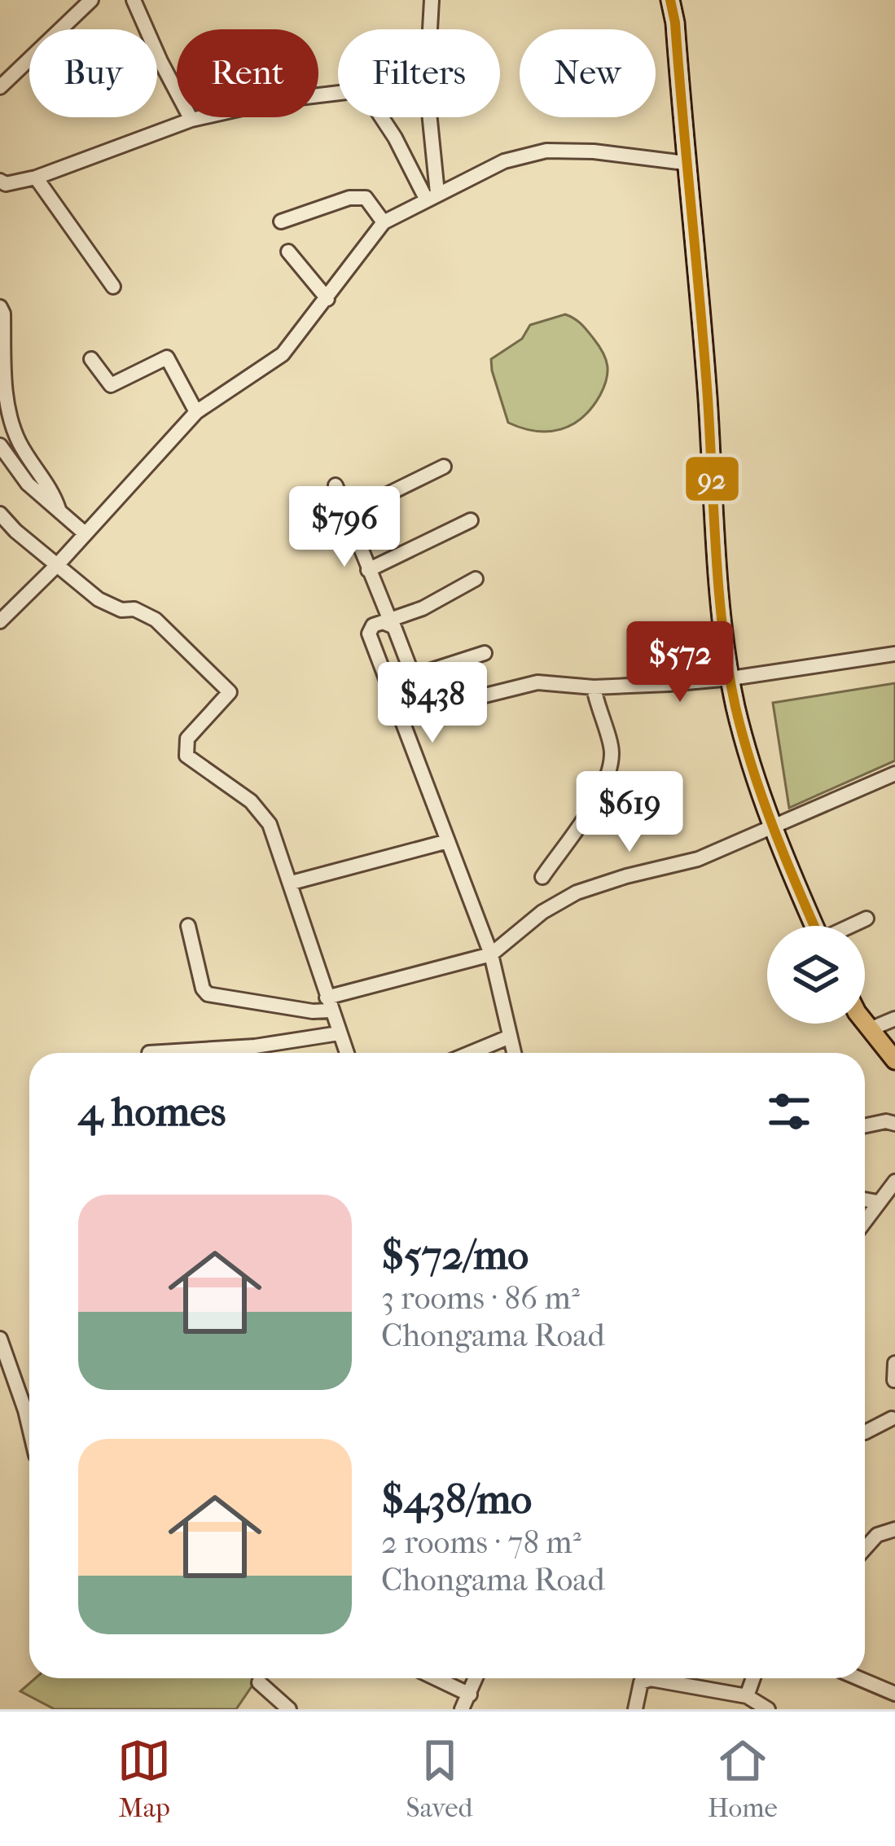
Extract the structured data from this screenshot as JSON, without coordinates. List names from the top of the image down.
{
  "lines": ["transit line 92"],
  "page": {
    "chip": [
      "Buy",
      "Rent",
      "Filters",
      "New"
    ],
    "price": [
      "$796",
      "$572",
      "$438",
      "$619"
    ],
    "heading": "4 homes",
    "list": [
      {
        "name": "$572/mo",
        "note": "3 rooms · 86 m² · Chongama Road"
      },
      {
        "name": "$438/mo",
        "note": "2 rooms · 78 m² · Chongama Road"
      }
    ],
    "tabs": ["Map", "Saved", "Home"]
  }
}
